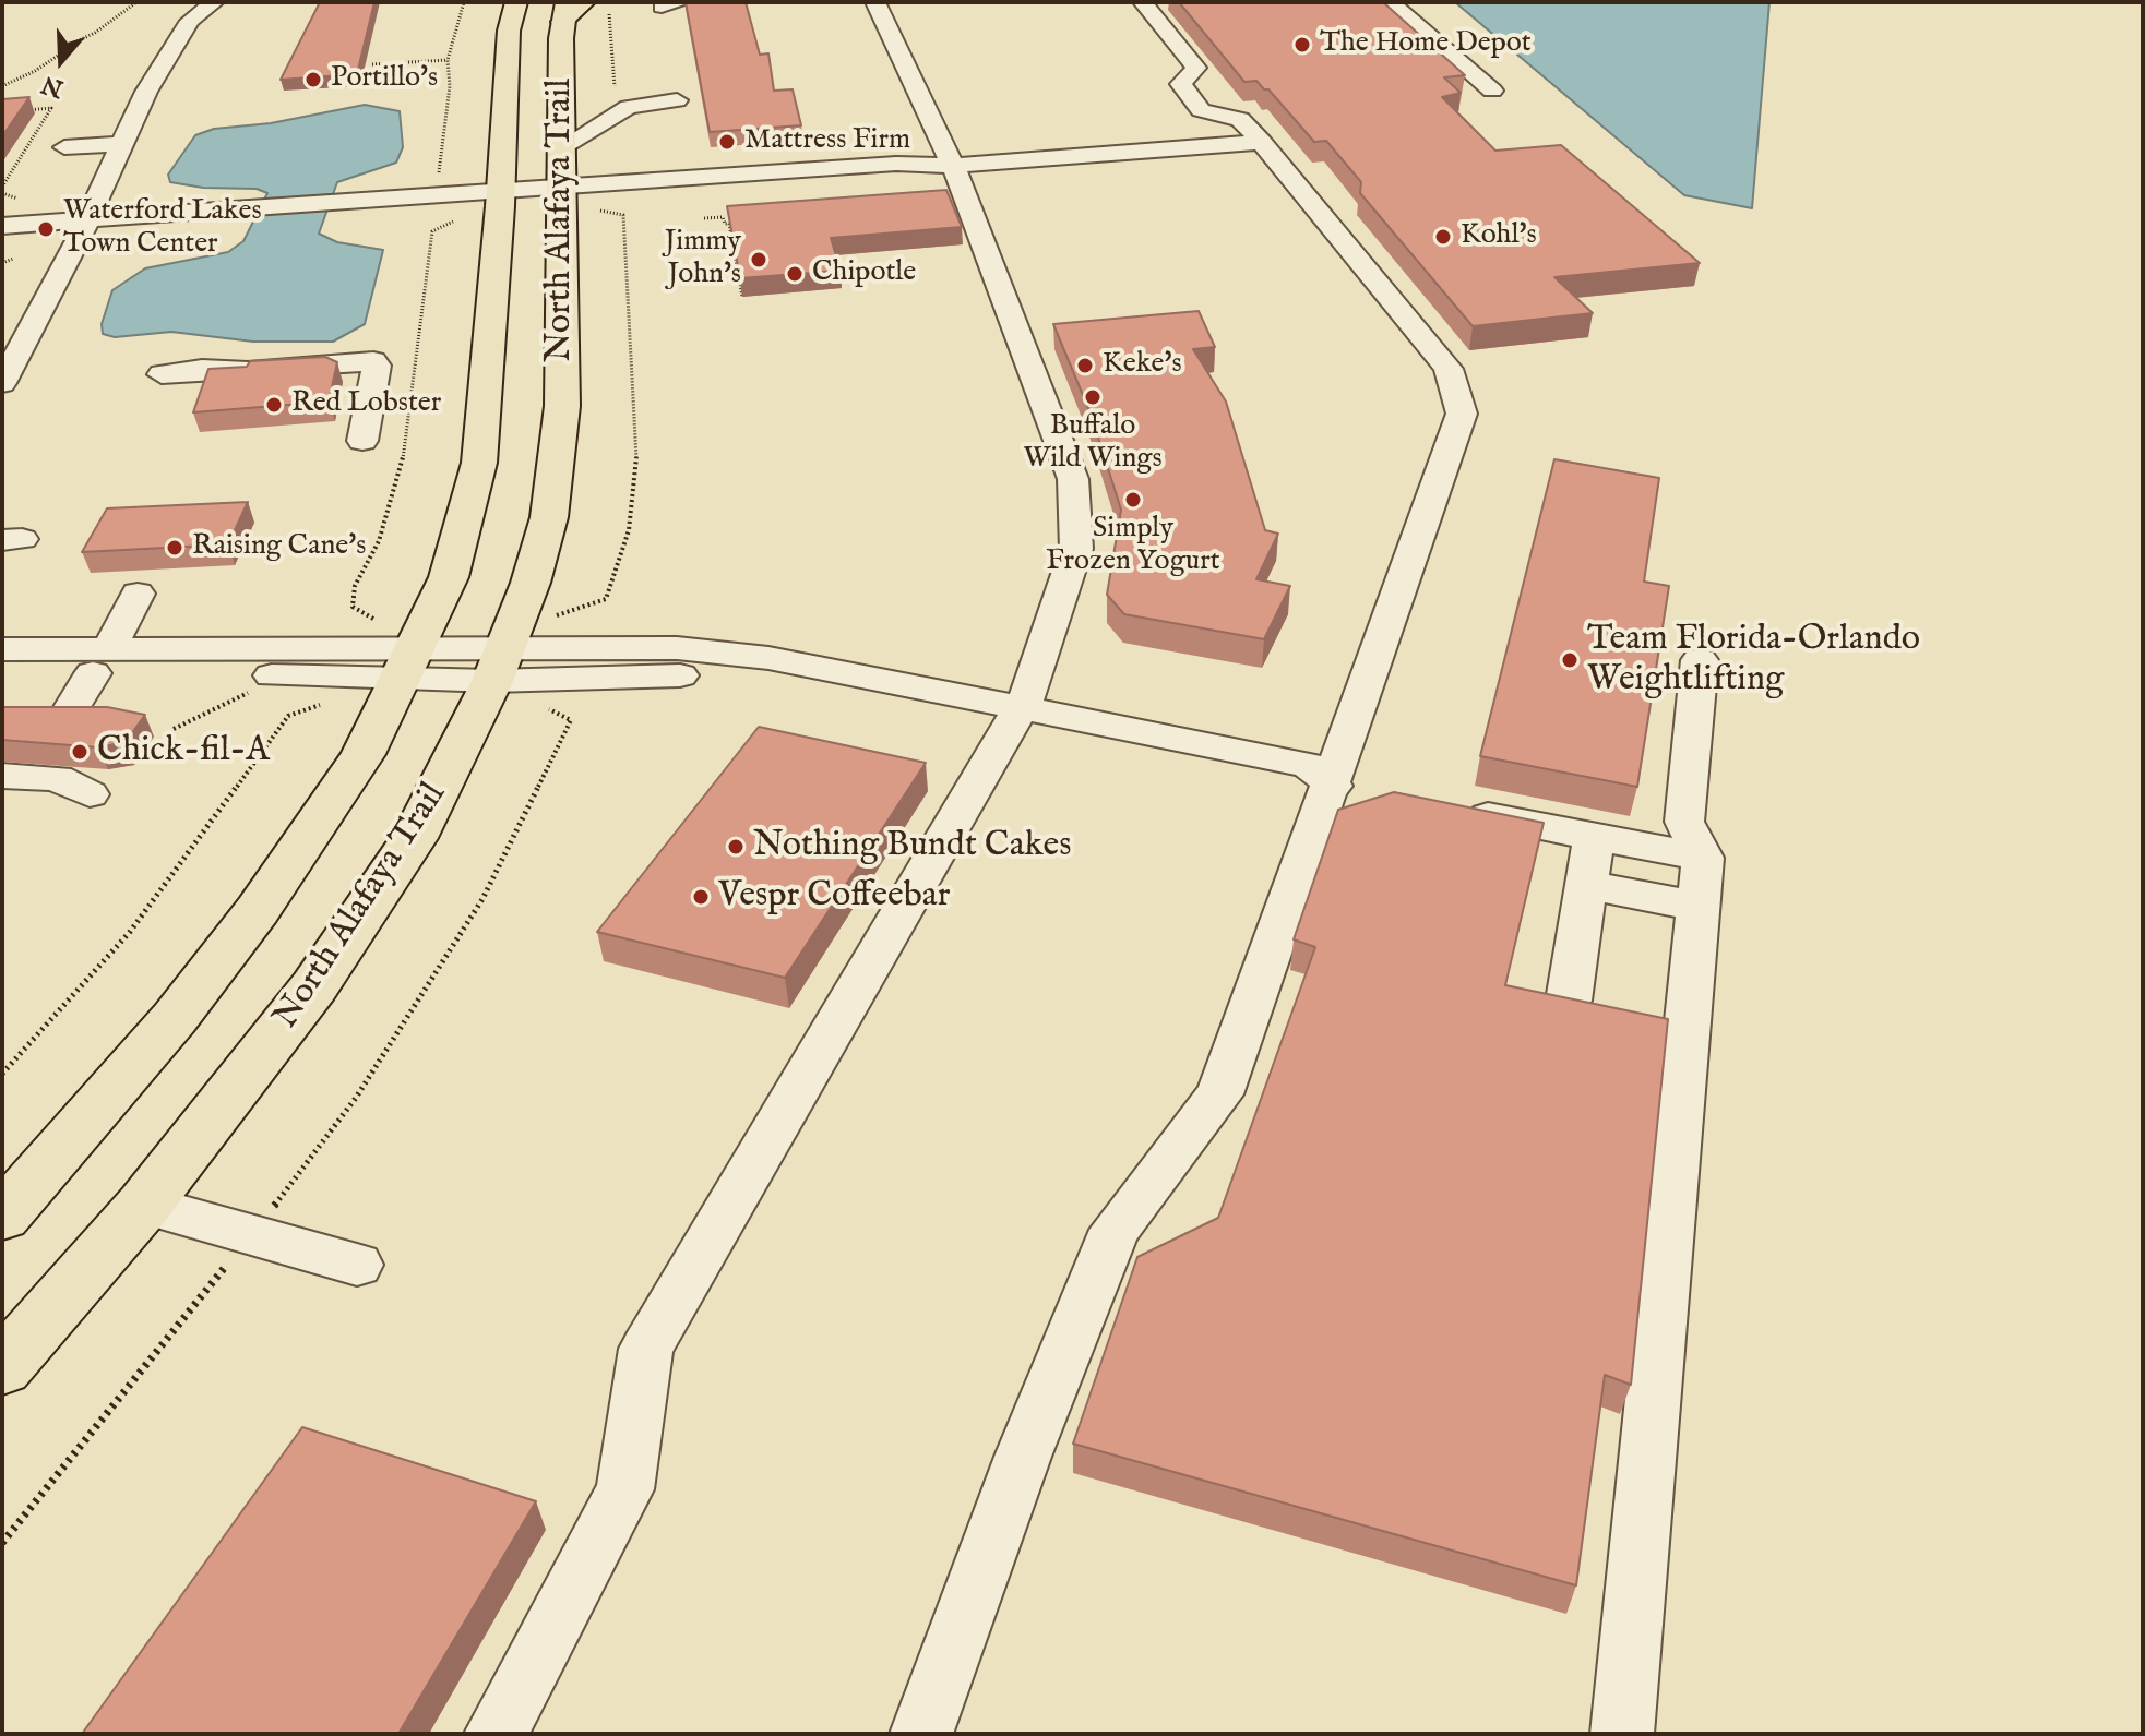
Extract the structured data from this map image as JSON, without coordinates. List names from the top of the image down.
{
  "streets": {
    "main road": ["North Alafaya Trail"]
  },
  "places": [
    "The Home Depot",
    "Portillo's",
    "Mattress Firm",
    "Waterford Lakes Town Center",
    "Kohl's",
    "Jimmy John's",
    "Chipotle",
    "Keke's",
    "Buffalo Wild Wings",
    "Red Lobster",
    "Simply Frozen Yogurt",
    "Raising Cane's",
    "Team Florida-Orlando Weightlifting",
    "Chick-fil-A",
    "Nothing Bundt Cakes",
    "Vespr Coffeebar"
  ],
  "north": "bottom"
}
